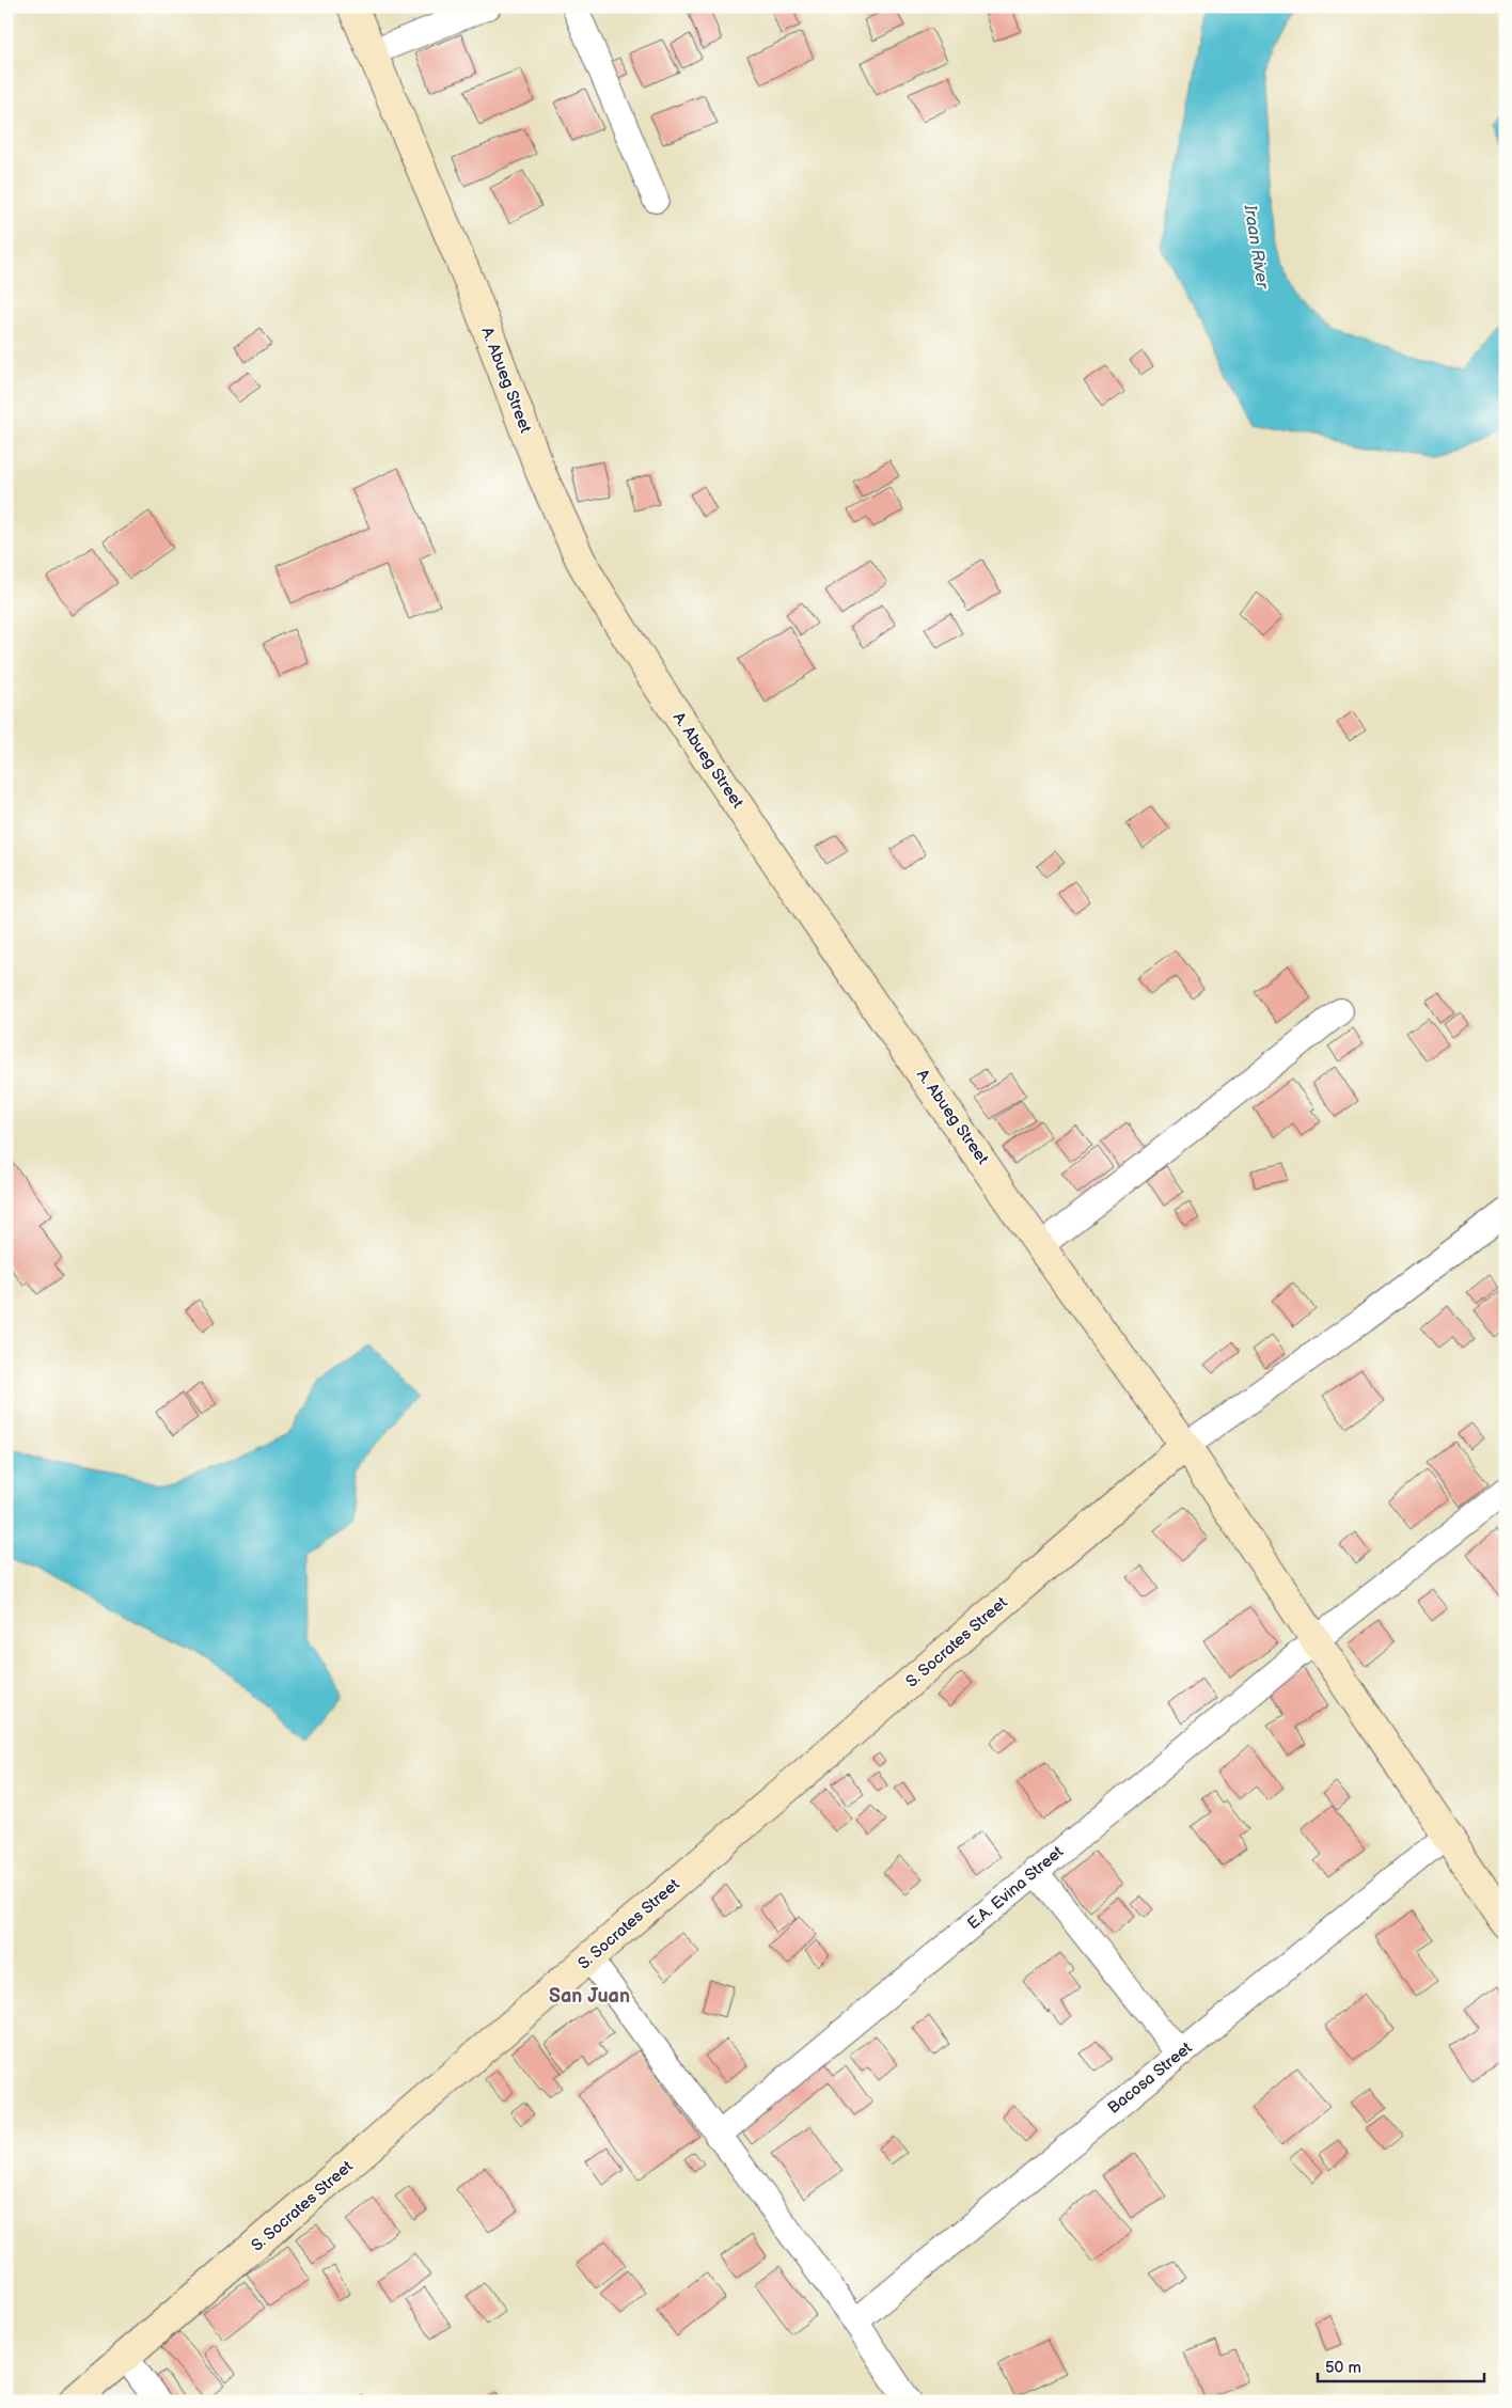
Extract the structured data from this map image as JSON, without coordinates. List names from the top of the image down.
{
  "streets": {
    "street": [
      "A. Abueg Street",
      "S. Socrates Street",
      "E.A. Evina Street",
      "Bacosa Street"
    ]
  },
  "crossings": [
    ["A. Abueg Street", "S. Socrates Street"],
    ["A. Abueg Street", "E.A. Evina Street"],
    ["A. Abueg Street", "Bacosa Street"]
  ],
  "districts": ["San Juan"],
  "water": ["Iraan River"],
  "scale_bar": "50 m"
}
